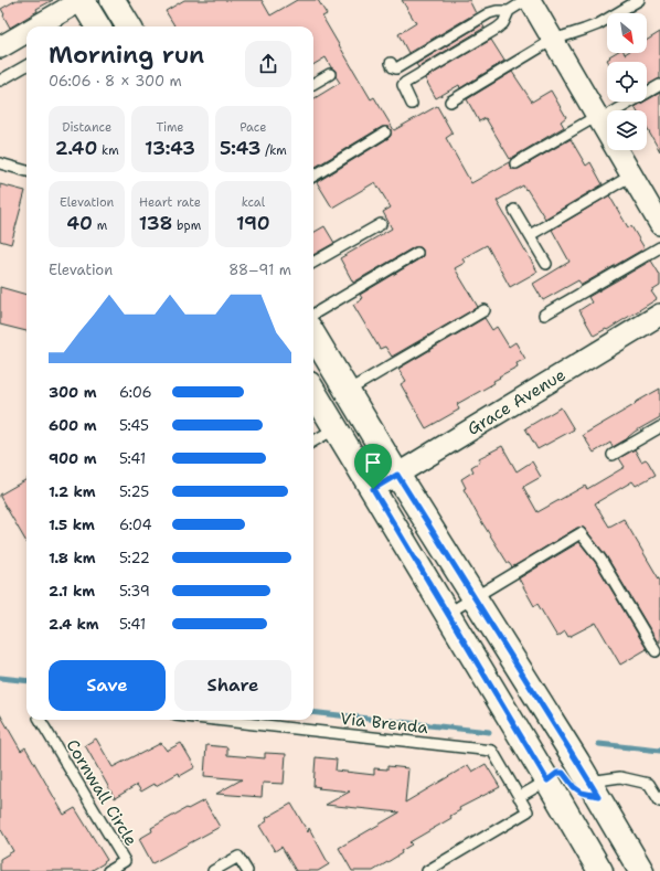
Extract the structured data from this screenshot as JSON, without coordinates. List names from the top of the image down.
{
  "streets": {
    "street": ["Grace Avenue"],
    "lane": ["Via Brenda", "Cornwall Circle"]
  },
  "north": "bottom right",
  "page": {
    "heading": ["Morning run", "06:06 · 8 × 300 m"],
    "stats": [
      ["Distance", "2.40 km"],
      ["Time", "13:43"],
      ["Pace", "5:43 /km"],
      ["Elevation", "40 m"],
      ["Heart rate", "138 bpm"],
      ["kcal", "190"]
    ],
    "chart": ["Elevation", "88–91 m"],
    "list": [
      {
        "name": "300 m",
        "note": "6:06"
      },
      {
        "name": "600 m",
        "note": "5:45"
      },
      {
        "name": "900 m",
        "note": "5:41"
      },
      {
        "name": "1.2 km",
        "note": "5:25"
      },
      {
        "name": "1.5 km",
        "note": "6:04"
      },
      {
        "name": "1.8 km",
        "note": "5:22"
      },
      {
        "name": "2.1 km",
        "note": "5:39"
      },
      {
        "name": "2.4 km",
        "note": "5:41"
      }
    ],
    "buttons": ["Save", "Share"]
  }
}
